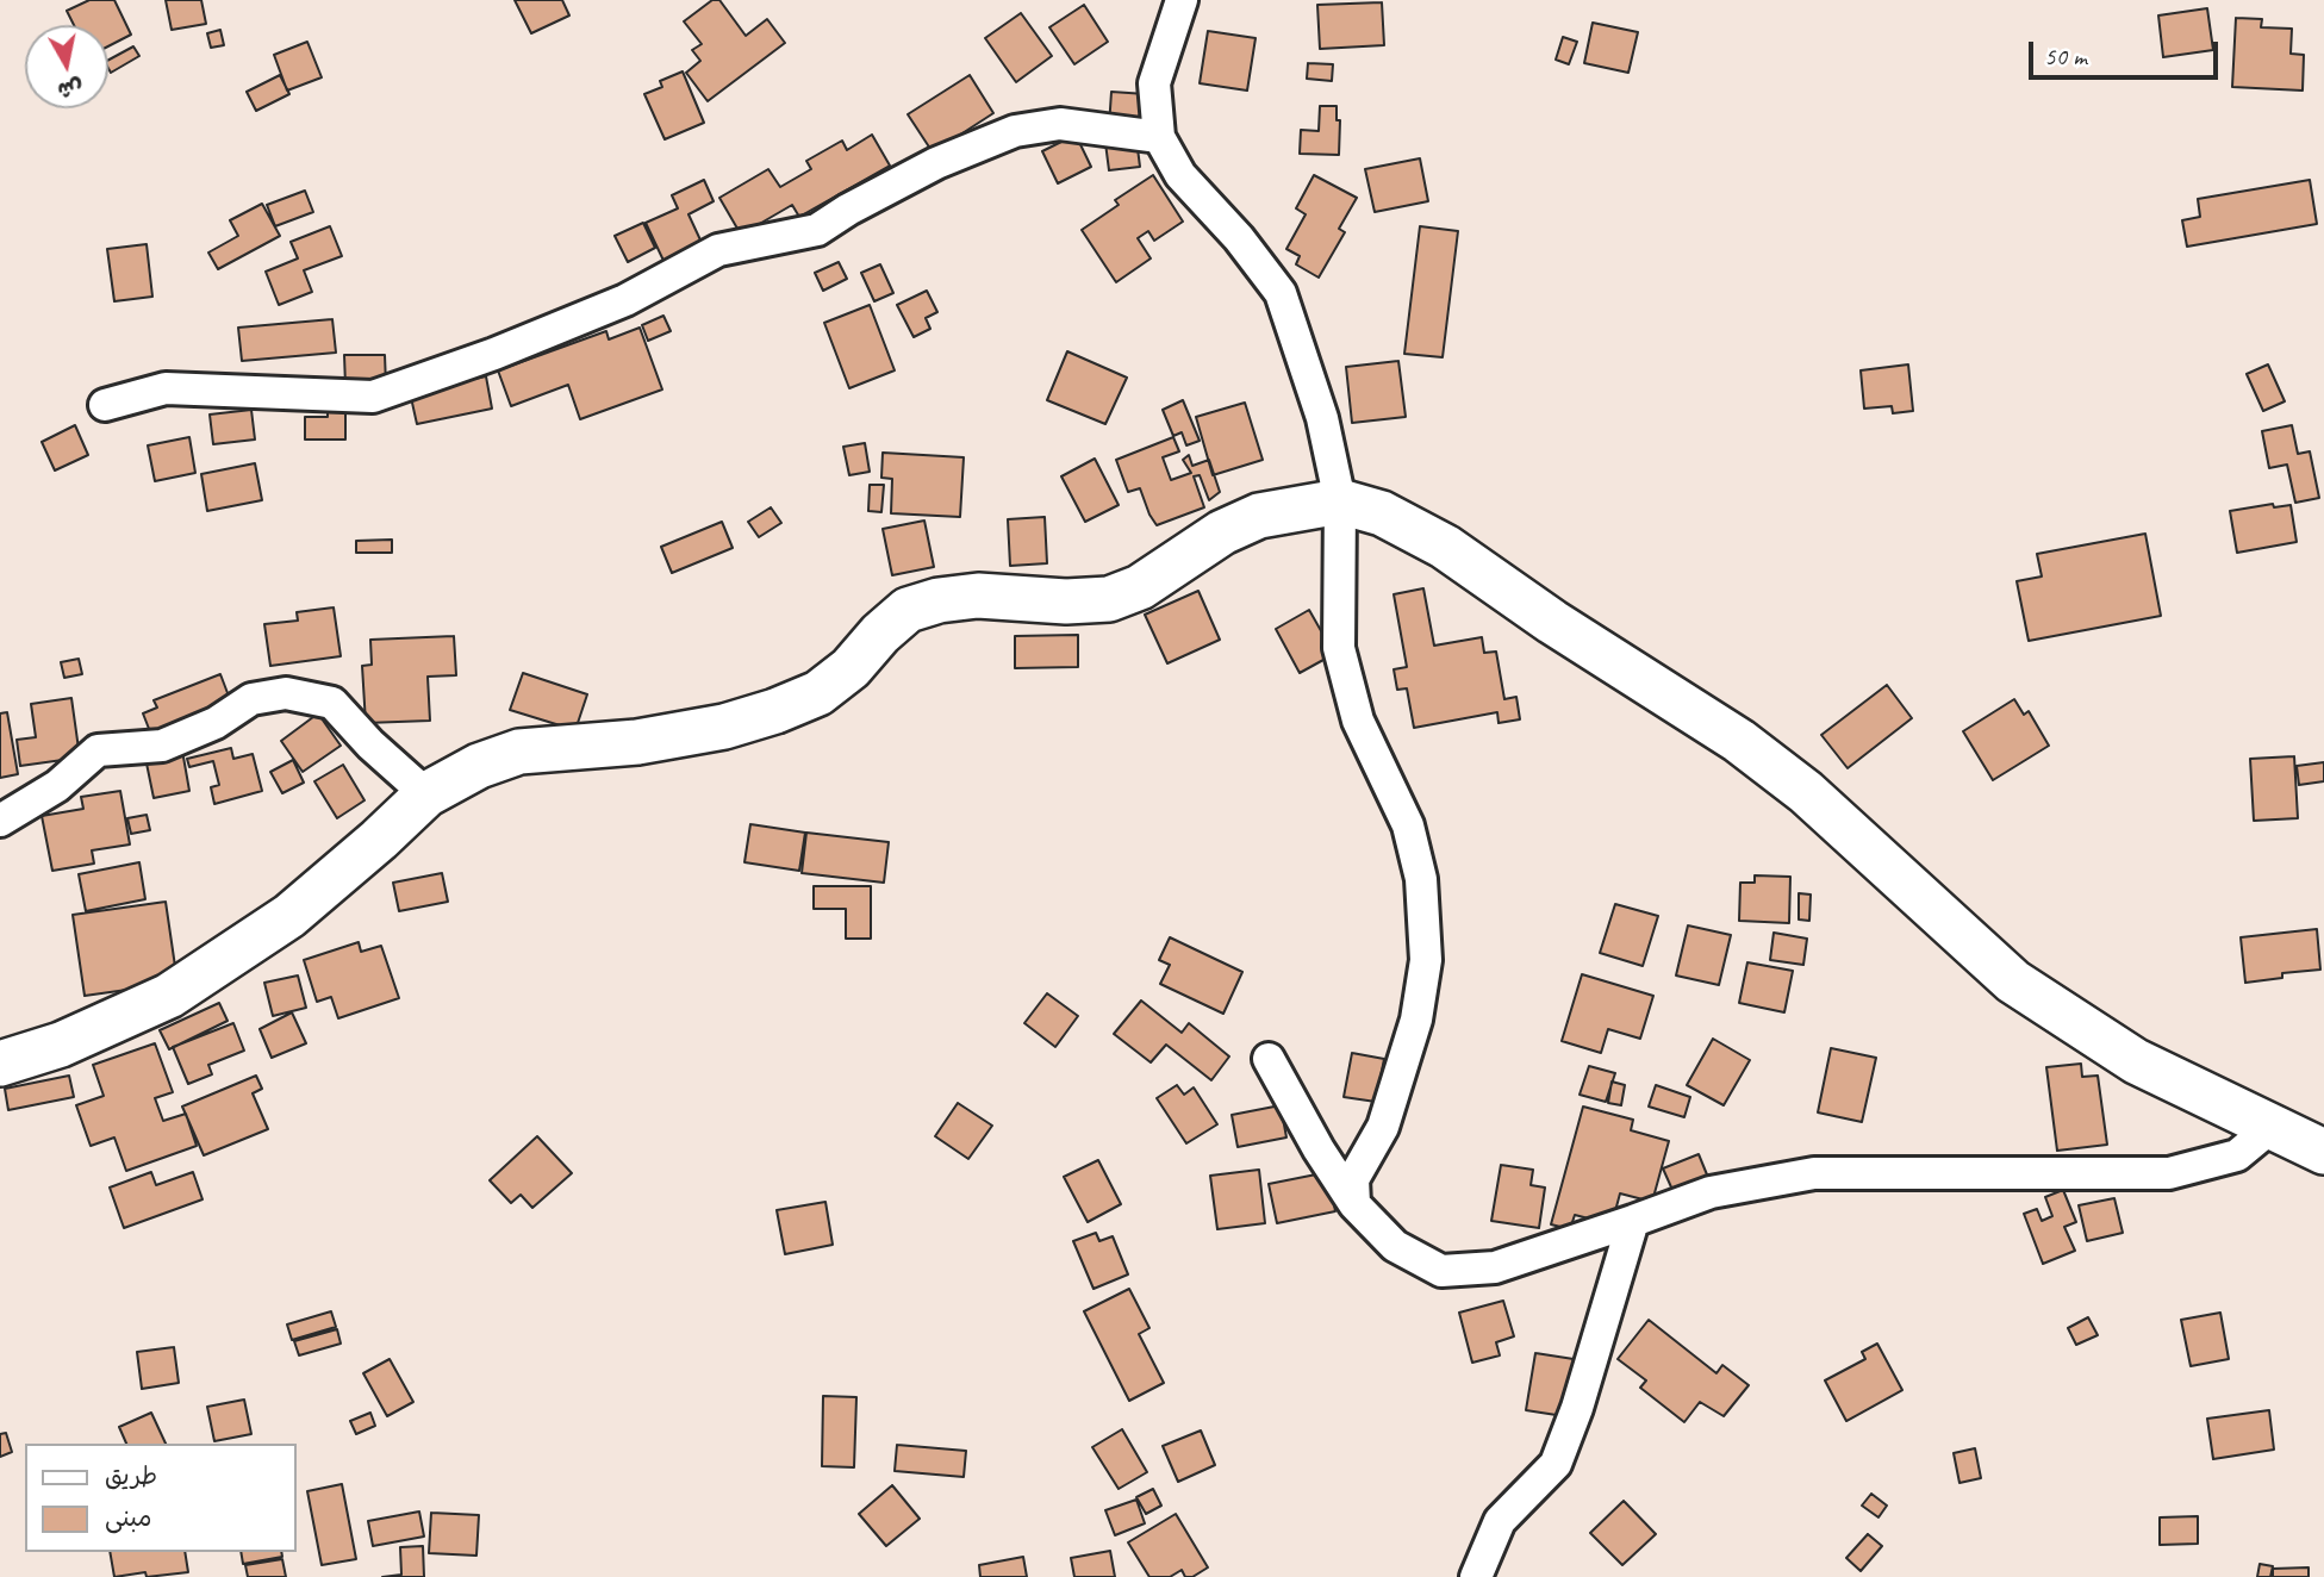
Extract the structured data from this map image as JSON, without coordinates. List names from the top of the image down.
{
  "legend": ["طريق", "مبنى"],
  "scale_bar": "50 m",
  "north": "bottom"
}
